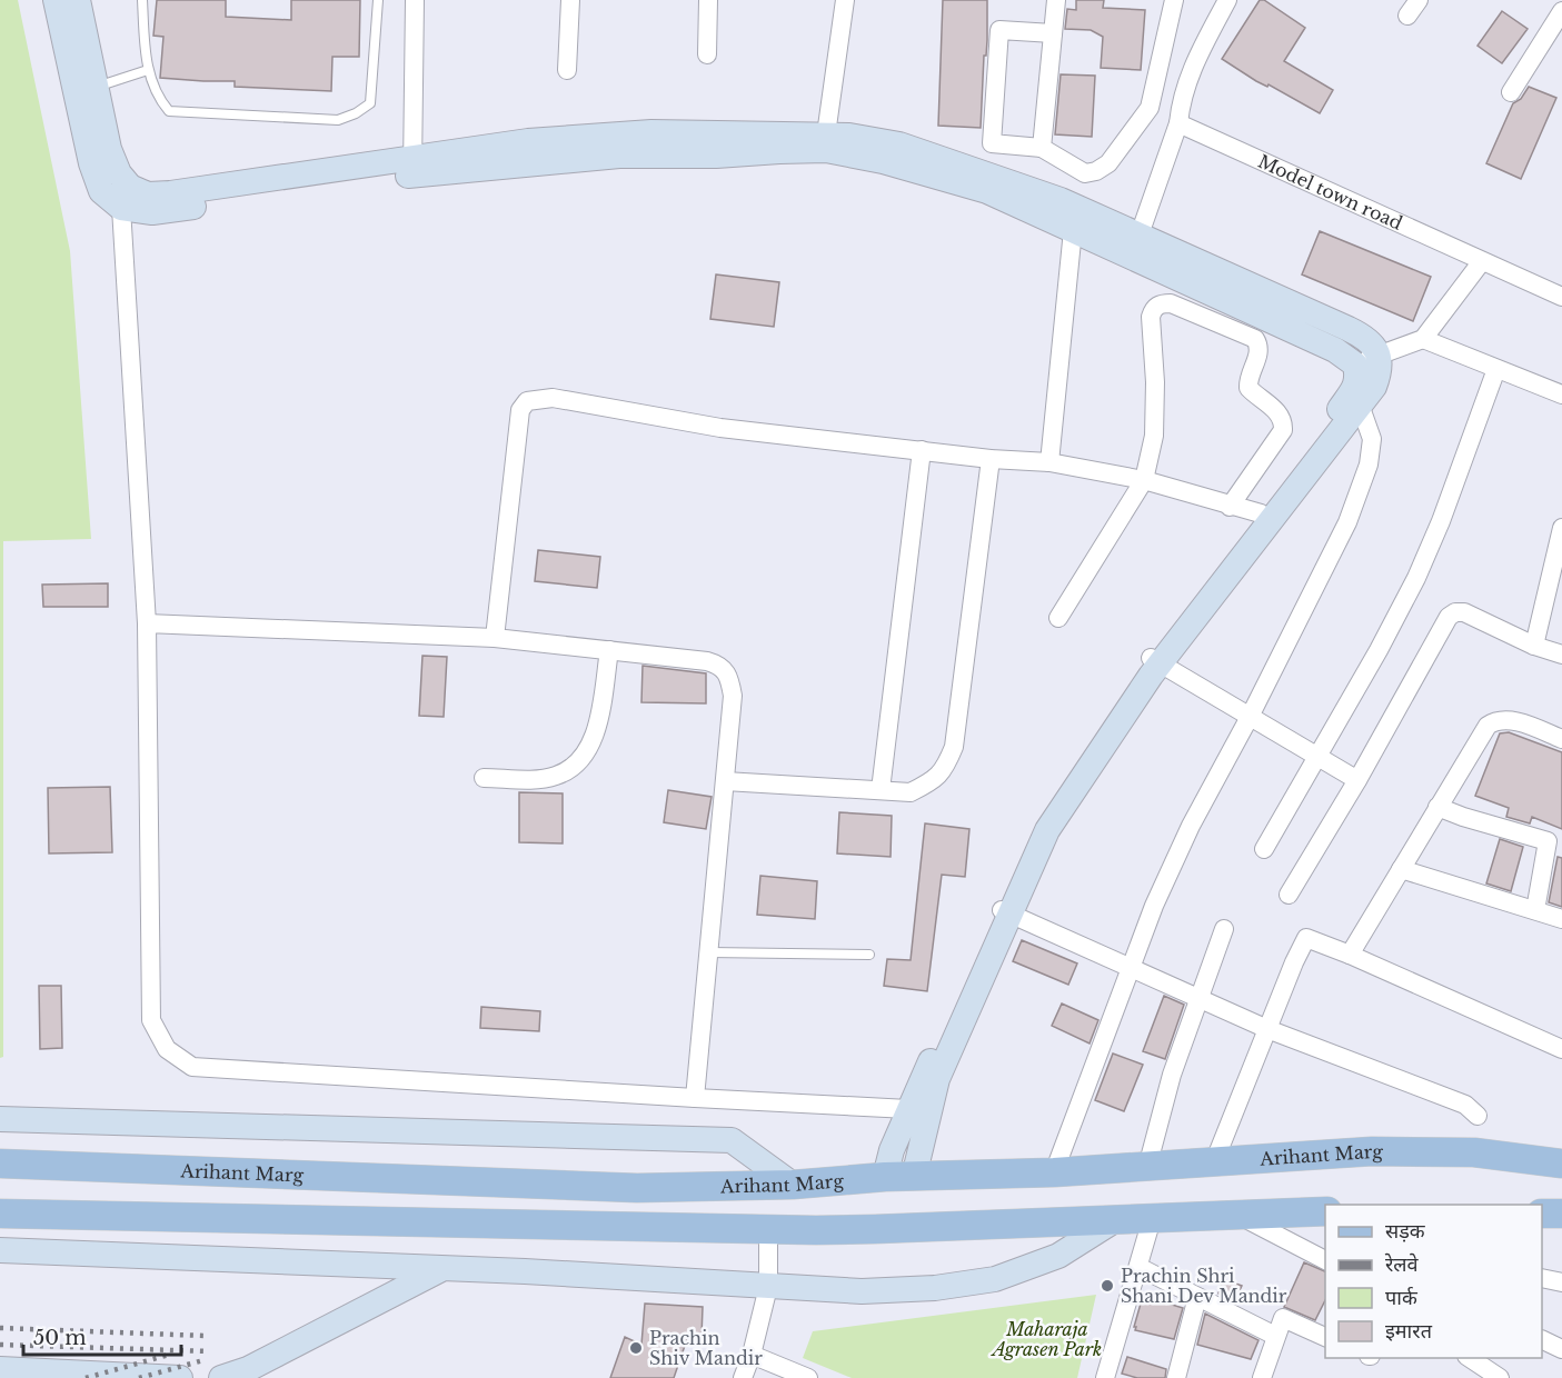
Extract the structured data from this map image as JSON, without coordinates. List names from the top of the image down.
{
  "streets": {
    "main road": ["Arihant Marg"],
    "street": ["Model town road"]
  },
  "parks": ["Maharaja Agrasen Park"],
  "places": ["Prachin Shri Shani Dev Mandir", "Prachin Shiv Mandir"],
  "legend": [
    "सड़क",
    "रेलवे",
    "पार्क",
    "इमारत"
  ],
  "scale_bar": "50 m"
}
